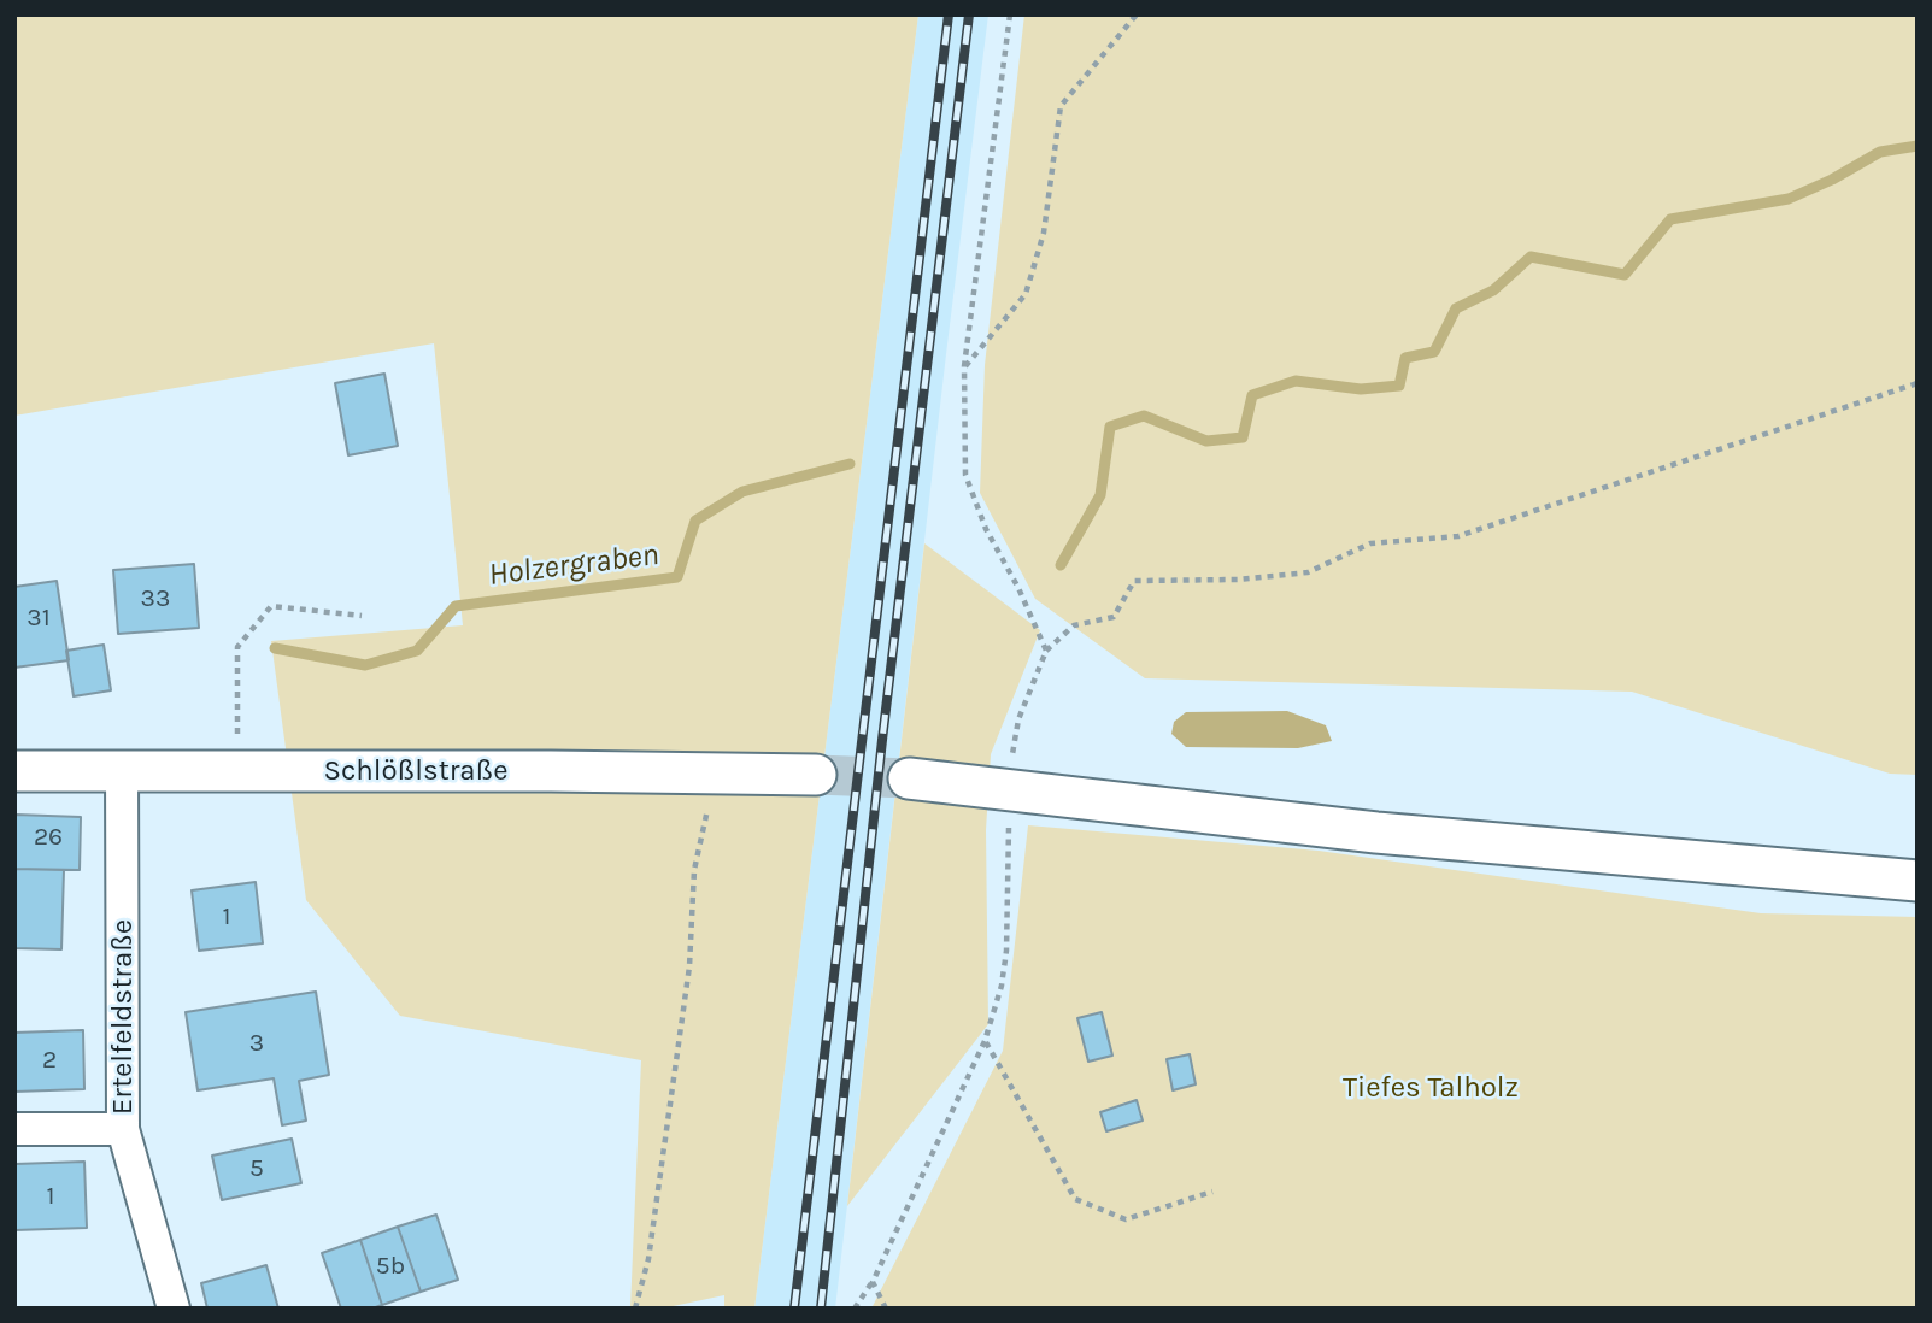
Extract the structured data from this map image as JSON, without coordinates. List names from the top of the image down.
{
  "streets": {
    "street": ["Schlößlstraße", "Ertelfeldstraße"]
  },
  "crossings": [
    ["Schlößlstraße", "Ertelfeldstraße"]
  ],
  "water": ["Holzergraben"],
  "parks": ["Tiefes Talholz"],
  "house_numbers": [
    "33",
    "31",
    "26",
    "1",
    "3",
    "2",
    "5",
    "1",
    "5b"
  ]
}
